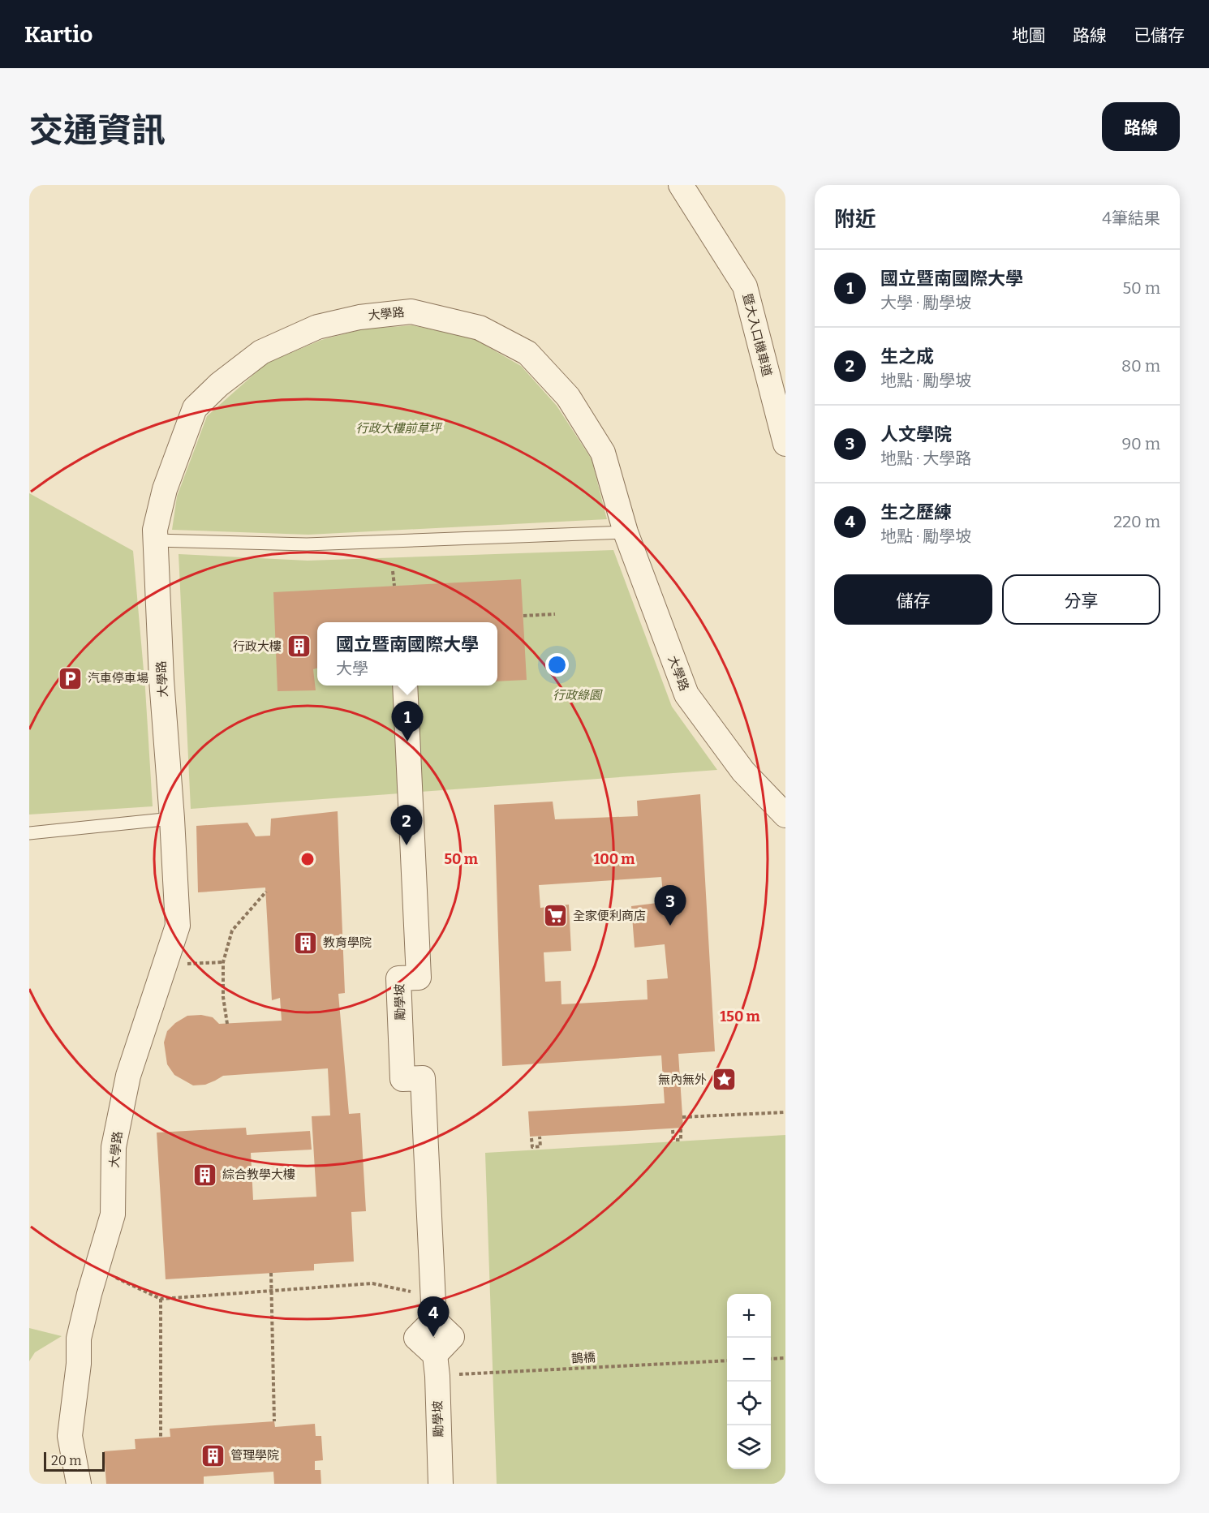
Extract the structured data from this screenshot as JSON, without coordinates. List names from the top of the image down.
{
  "streets": {
    "street": ["大學路", "暨大入口機車道", "勵學坡"],
    "path": ["鵲橋"]
  },
  "crossings": [
    ["勵學坡", "鵲橋"]
  ],
  "parks": ["行政大樓前草坪", "行政綠園"],
  "places": {
    "building": [
      "行政大樓",
      "教育學院",
      "綜合教學大樓",
      "管理學院"
    ],
    "parking": ["汽車停車場"],
    "supermarket": ["全家便利商店"],
    "place": ["無內無外"]
  },
  "scale_bar": "20 m",
  "page": {
    "header": "Kartio",
    "nav": ["地圖", "路線", "已儲存"],
    "title": "交通資訊",
    "buttons": [
      "路線",
      ["儲存", "分享"]
    ],
    "heading": ["附近", "4筆結果"],
    "list": [
      {
        "mark": "1",
        "name": "國立暨南國際大學",
        "note": "大學 · 勵學坡",
        "value": "50 m"
      },
      {
        "mark": "2",
        "name": "生之成",
        "note": "地點 · 勵學坡",
        "value": "80 m"
      },
      {
        "mark": "3",
        "name": "人文學院",
        "note": "地點 · 大學路",
        "value": "90 m"
      },
      {
        "mark": "4",
        "name": "生之歷練",
        "note": "地點 · 勵學坡",
        "value": "220 m"
      }
    ],
    "popup": ["國立暨南國際大學", "大學"],
    "pins": [
      "1",
      "2",
      "3",
      "4"
    ],
    "map_buttons": ["+", "−"],
    "scale": "20 m"
  },
  "rings": ["50 m", "100 m", "150 m"]
}
